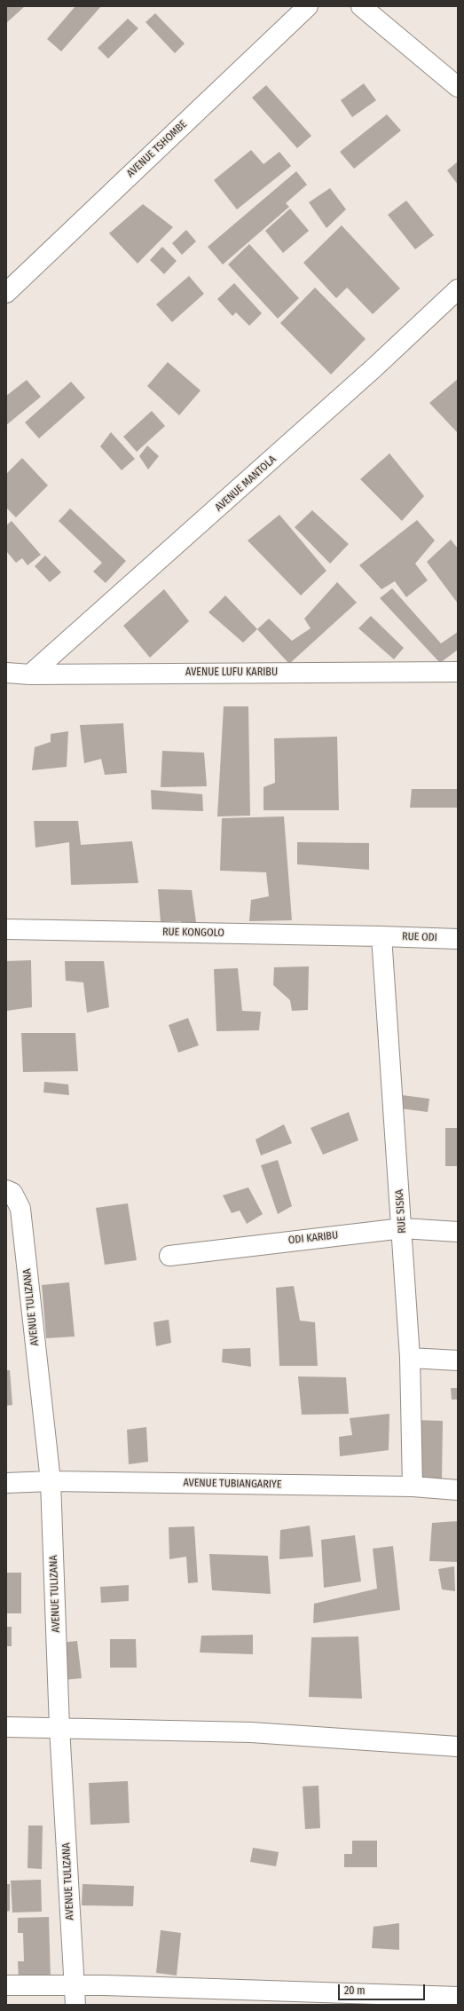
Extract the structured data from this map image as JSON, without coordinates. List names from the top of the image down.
{
  "streets": {
    "street": [
      "AVENUE TSHOMBE",
      "AVENUE MANTOLA",
      "AVENUE LUFU KARIBU",
      "RUE KONGOLO",
      "RUE ODI",
      "RUE SISKA",
      "ODI KARIBU",
      "AVENUE TULIZANA",
      "AVENUE TUBIANGARIYE"
    ]
  },
  "crossings": [
    ["AVENUE MANTOLA", "AVENUE LUFU KARIBU"],
    ["RUE KONGOLO", "RUE ODI"],
    ["RUE KONGOLO", "RUE SISKA"],
    ["RUE ODI", "RUE SISKA"],
    ["RUE SISKA", "ODI KARIBU"],
    ["RUE SISKA", "AVENUE TUBIANGARIYE"],
    ["AVENUE TULIZANA", "AVENUE TUBIANGARIYE"]
  ],
  "scale_bar": "20 m"
}
